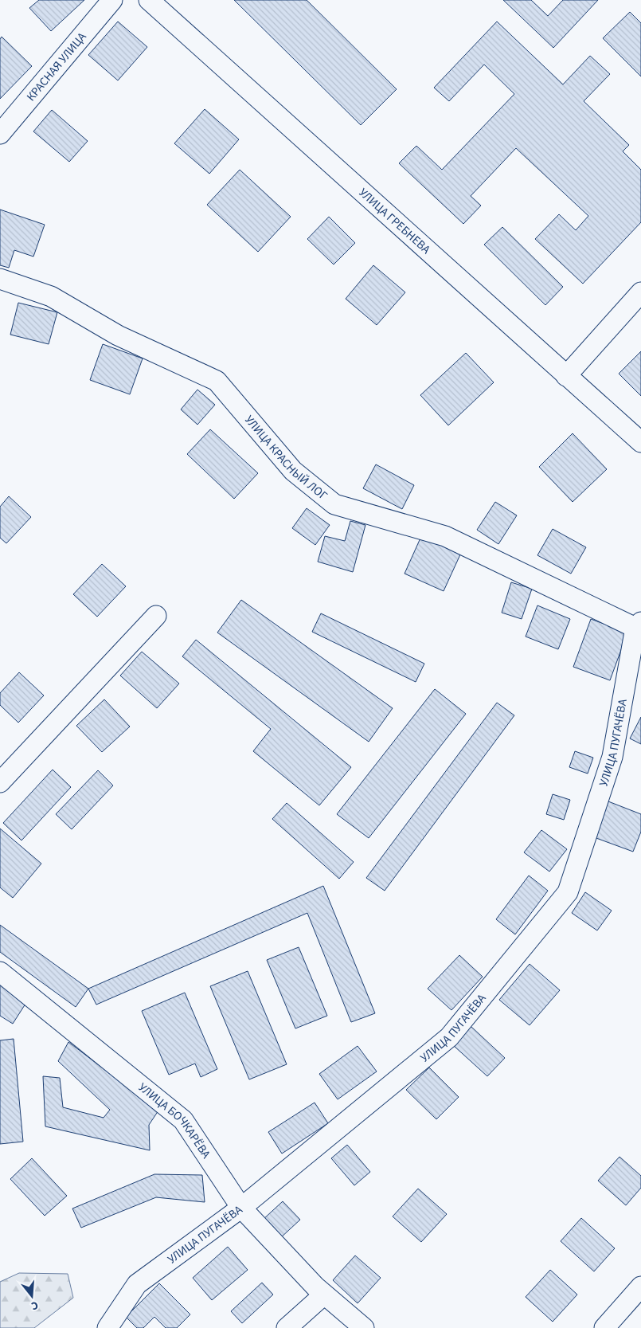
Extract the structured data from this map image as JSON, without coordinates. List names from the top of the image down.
{
  "streets": {
    "street": [
      "КРАСНАЯ УЛИЦА",
      "УЛИЦА ГРЕБНЕВА",
      "УЛИЦА КРАСНЫЙ ЛОГ",
      "УЛИЦА ПУГАЧЁВА",
      "УЛИЦА БОЧКАРЁВА"
    ]
  },
  "crossings": [
    ["УЛИЦА КРАСНЫЙ ЛОГ", "УЛИЦА ПУГАЧЁВА"],
    ["УЛИЦА ПУГАЧЁВА", "УЛИЦА БОЧКАРЁВА"]
  ],
  "north": "bottom"
}
